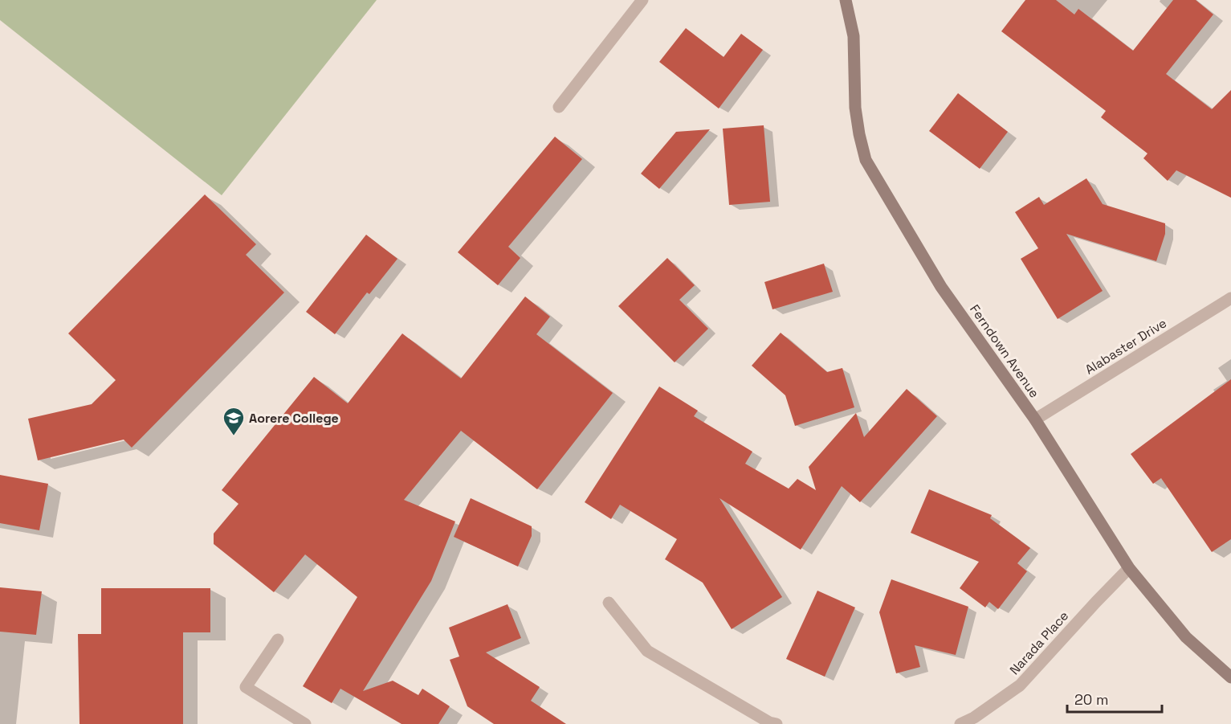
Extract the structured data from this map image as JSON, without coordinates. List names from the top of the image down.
{
  "streets": {
    "main road": ["Ferndown Avenue"],
    "street": ["Alabaster Drive", "Narada Place"]
  },
  "crossings": [
    ["Alabaster Drive", "Ferndown Avenue"],
    ["Ferndown Avenue", "Narada Place"]
  ],
  "places": {
    "school or university": ["Aorere College"]
  },
  "scale_bar": "20 m"
}
